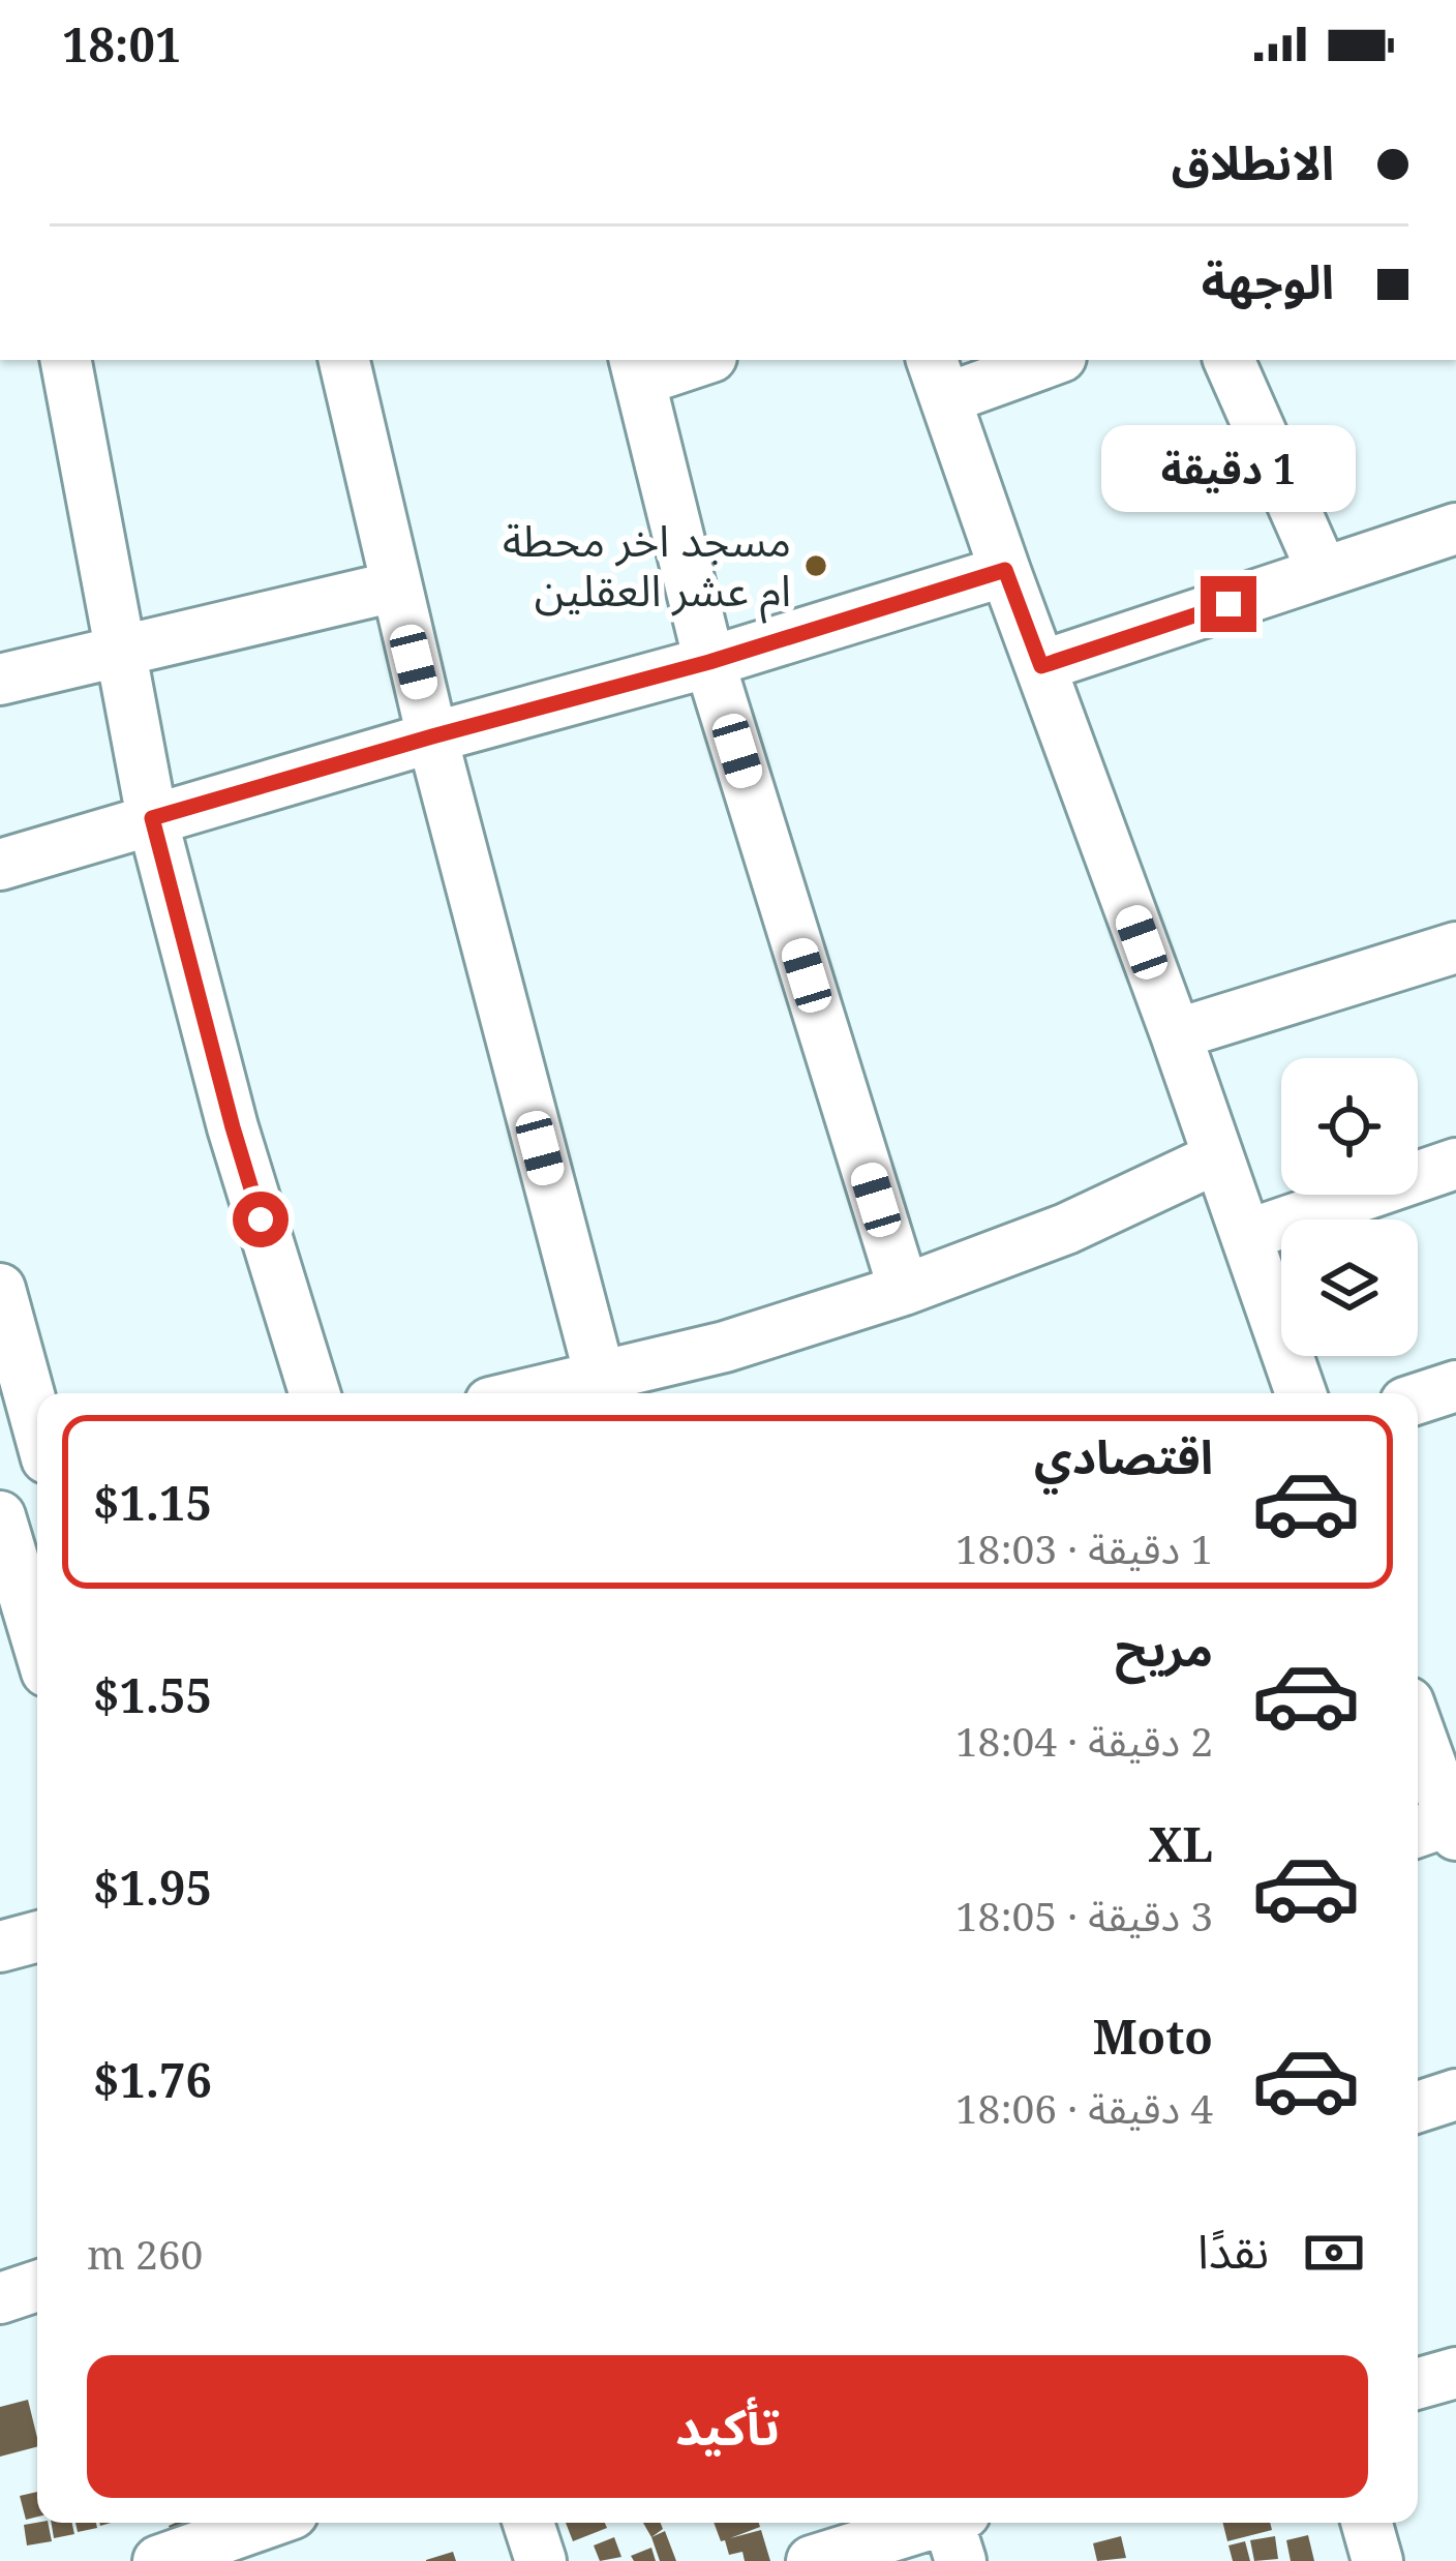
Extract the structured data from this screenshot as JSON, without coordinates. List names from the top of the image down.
{
  "places": ["مسجد اخر محطة ام عشر العقلين"],
  "page": {
    "status": "18:01",
    "banner": ["الانطلاق", "الوجهة"],
    "bubble": "1 دقيقة",
    "list": [
      {
        "name": "اقتصادي",
        "note": "1 دقيقة · 18:03",
        "value": "$1.15"
      },
      {
        "name": "مريح",
        "note": "2 دقيقة · 18:04",
        "value": "$1.55"
      },
      {
        "name": "XL",
        "note": "3 دقيقة · 18:05",
        "value": "$1.95"
      },
      {
        "name": "Moto",
        "note": "4 دقيقة · 18:06",
        "value": "$1.76"
      }
    ],
    "pay": ["نقدًا", "260 m"],
    "buttons": "تأكيد"
  }
}
